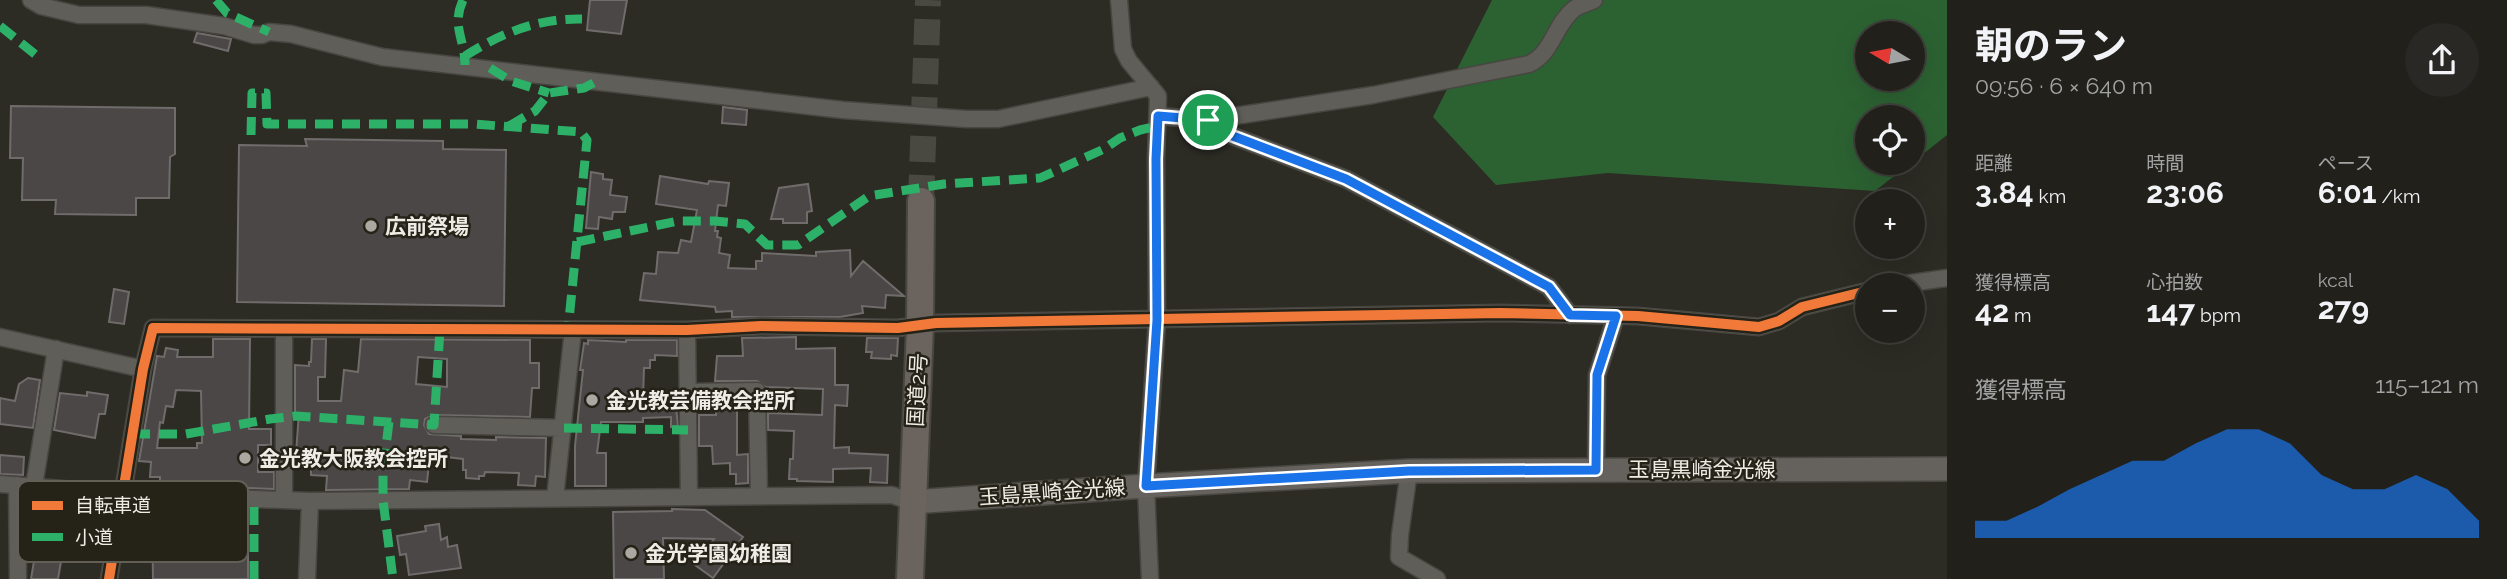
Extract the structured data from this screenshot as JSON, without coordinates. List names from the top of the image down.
{
  "streets": {
    "highway": ["国道2号"],
    "main road": ["玉島黒崎金光線"]
  },
  "crossings": [
    ["国道2号", "玉島黒崎金光線"]
  ],
  "places": [
    "広前祭場",
    "金光教芸備教会控所",
    "金光教大阪教会控所",
    "金光学園幼稚園"
  ],
  "legend": ["自転車道", "小道"],
  "north": "left",
  "page": {
    "heading": ["朝のラン", "09:56 · 6 × 640 m"],
    "map_buttons": ["+", "−"],
    "stats": [
      ["距離", "3.84 km"],
      ["時間", "23:06"],
      ["ペース", "6:01 /km"],
      ["獲得標高", "42 m"],
      ["心拍数", "147 bpm"],
      ["kcal", "279"]
    ],
    "chart": ["獲得標高", "115–121 m"]
  }
}
